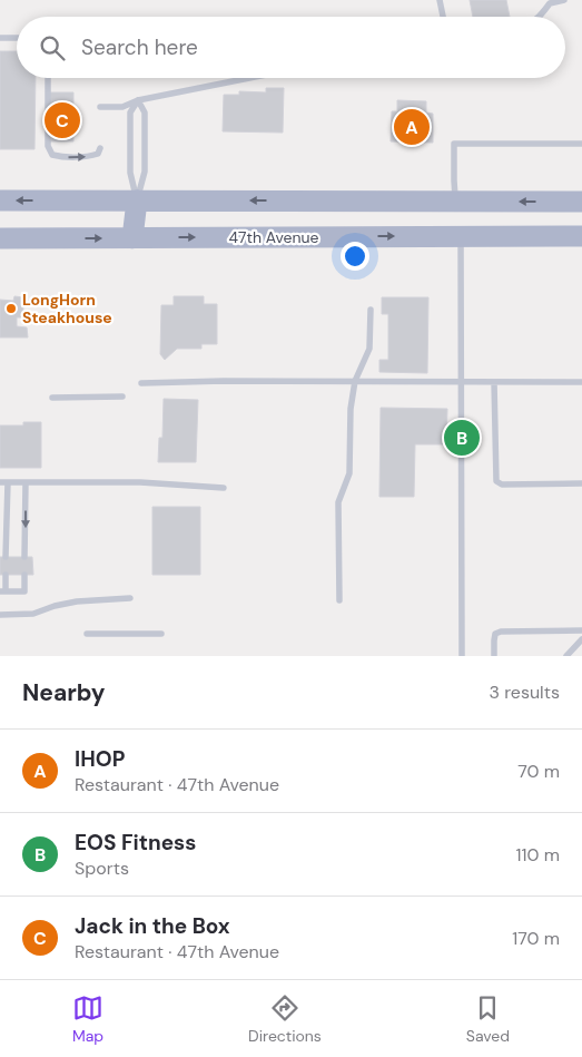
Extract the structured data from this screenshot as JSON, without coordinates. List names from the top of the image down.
{
  "streets": {
    "main road": ["47th Avenue"]
  },
  "places": ["LongHorn Steakhouse"],
  "page": {
    "search": "Search here",
    "pins": ["C", "A", "B"],
    "heading": ["Nearby", "3 results"],
    "list": [
      {
        "mark": "A",
        "name": "IHOP",
        "note": "Restaurant · 47th Avenue",
        "value": "70 m"
      },
      {
        "mark": "B",
        "name": "EOS Fitness",
        "note": "Sports",
        "value": "110 m"
      },
      {
        "mark": "C",
        "name": "Jack in the Box",
        "note": "Restaurant · 47th Avenue",
        "value": "170 m"
      }
    ],
    "nav": ["Map", "Directions", "Saved"]
  }
}
